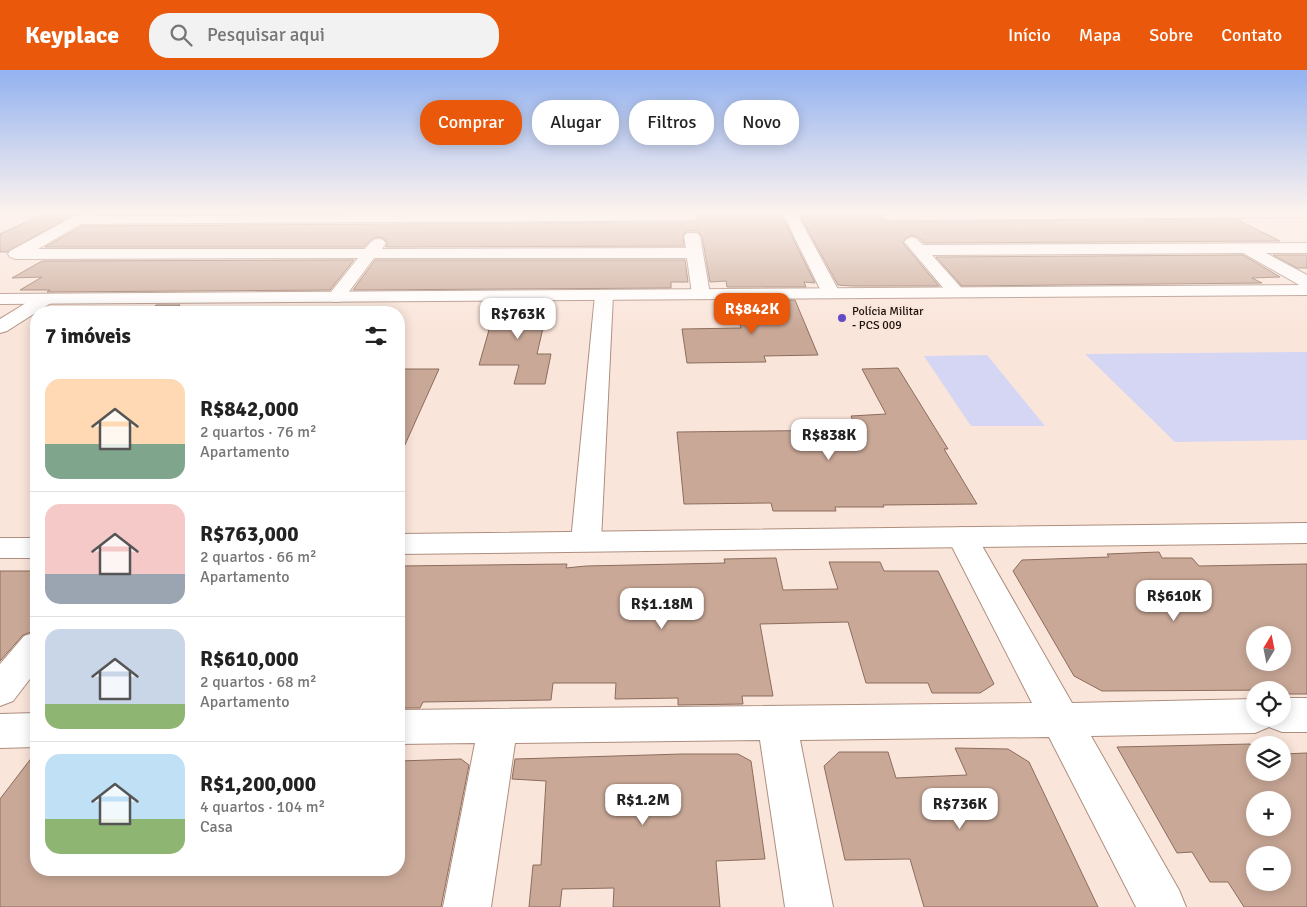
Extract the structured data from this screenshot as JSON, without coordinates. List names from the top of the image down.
{
  "places": ["Polícia Militar - PCS 009"],
  "north": "top",
  "page": {
    "header": "Keyplace",
    "search": "Pesquisar aqui",
    "nav": [
      "Início",
      "Mapa",
      "Sobre",
      "Contato"
    ],
    "chip": [
      "Comprar",
      "Alugar",
      "Filtros",
      "Novo"
    ],
    "price": [
      "R$842K",
      "R$763K",
      "R$838K",
      "R$610K",
      "R$1.18M",
      "R$1.2M",
      "R$736K"
    ],
    "heading": "7 imóveis",
    "list": [
      {
        "name": "R$842,000",
        "note": "2 quartos · 76 m² · Apartamento"
      },
      {
        "name": "R$763,000",
        "note": "2 quartos · 66 m² · Apartamento"
      },
      {
        "name": "R$610,000",
        "note": "2 quartos · 68 m² · Apartamento"
      },
      {
        "name": "R$1,200,000",
        "note": "4 quartos · 104 m² · Casa"
      }
    ],
    "map_buttons": ["+", "−"]
  }
}
